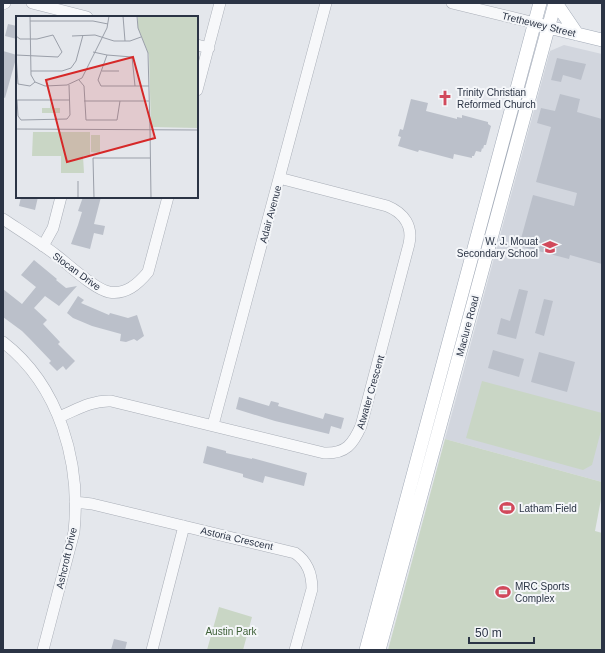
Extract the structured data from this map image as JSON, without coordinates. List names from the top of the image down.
{
  "streets": {
    "main road": ["Trethewey Street", "Maclure Road"],
    "street": [
      "Adair Avenue",
      "Slocan Drive",
      "Atwater Crescent",
      "Astoria Crescent",
      "Ashcroft Drive"
    ]
  },
  "crossings": [
    ["Trethewey Street", "Maclure Road"],
    ["Adair Avenue", "Atwater Crescent"],
    ["Atwater Crescent", "Ashcroft Drive"],
    ["Astoria Crescent", "Ashcroft Drive"]
  ],
  "parks": ["Austin Park"],
  "places": {
    "church": ["Trinity Christian Reformed Church"],
    "school or university": ["W. J. Mouat Secondary School"],
    "sports": ["Latham Field", "MRC Sports Complex"]
  },
  "scale_bar": "50 m"
}
